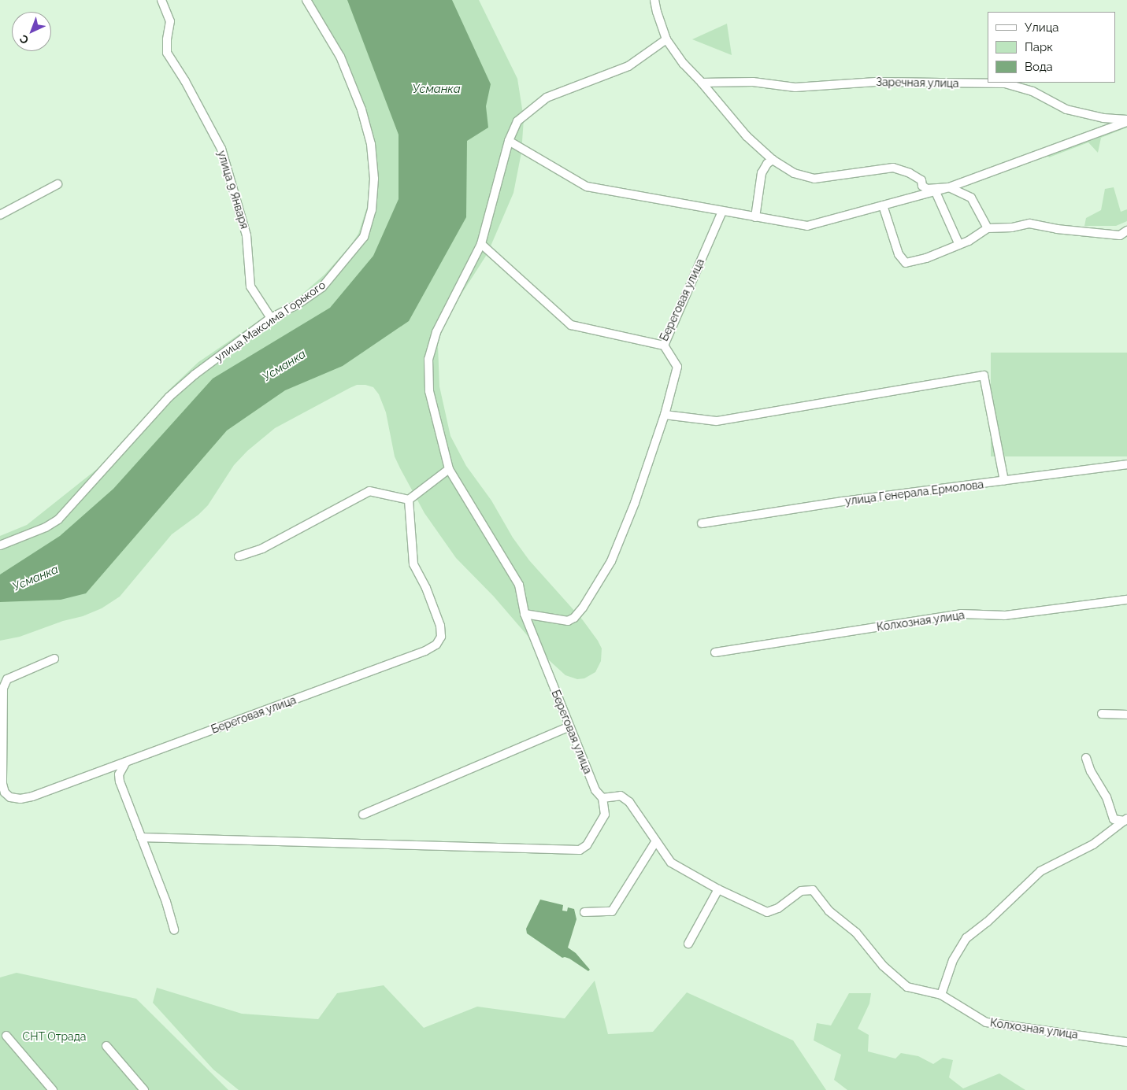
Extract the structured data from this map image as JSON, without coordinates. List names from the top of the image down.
{
  "streets": {
    "street": [
      "Заречная улица",
      "улица 9 Января",
      "Береговая улица",
      "улица Максима Горького",
      "улица Генерала Ермолова",
      "Колхозная улица"
    ]
  },
  "crossings": [
    ["Заречная улица", "Береговая улица"],
    ["улица 9 Января", "улица Максима Горького"]
  ],
  "water": ["Усманка"],
  "parks": ["СНТ Отрада"],
  "legend": ["Улица", "Парк", "Вода"],
  "north": "bottom left"
}
